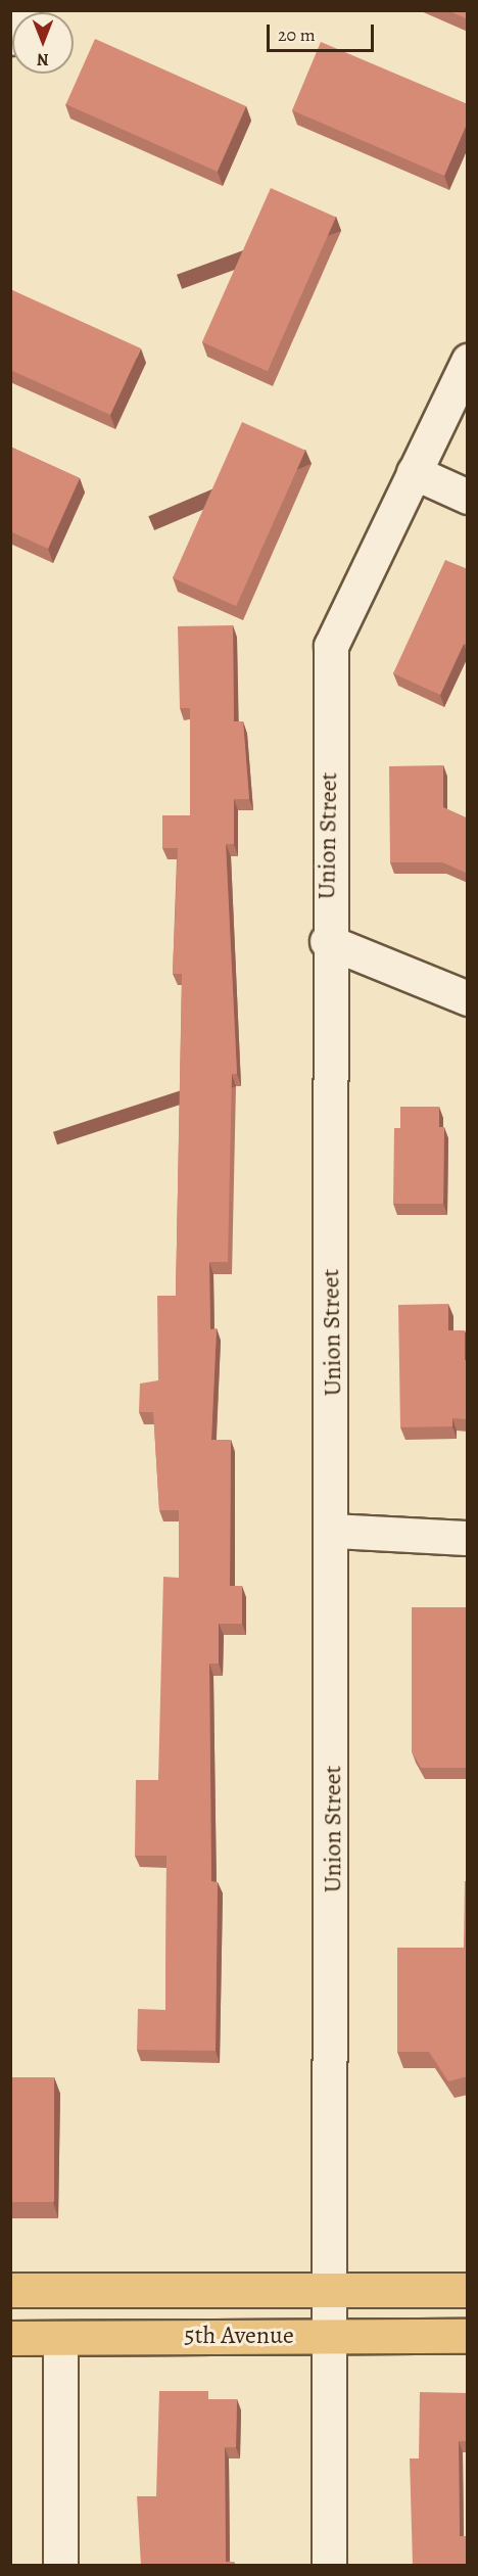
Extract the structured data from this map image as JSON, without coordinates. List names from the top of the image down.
{
  "streets": {
    "main road": ["5th Avenue"],
    "street": ["Union Street"]
  },
  "crossings": [
    ["Union Street", "5th Avenue"]
  ],
  "scale_bar": "20 m",
  "north": "bottom"
}
